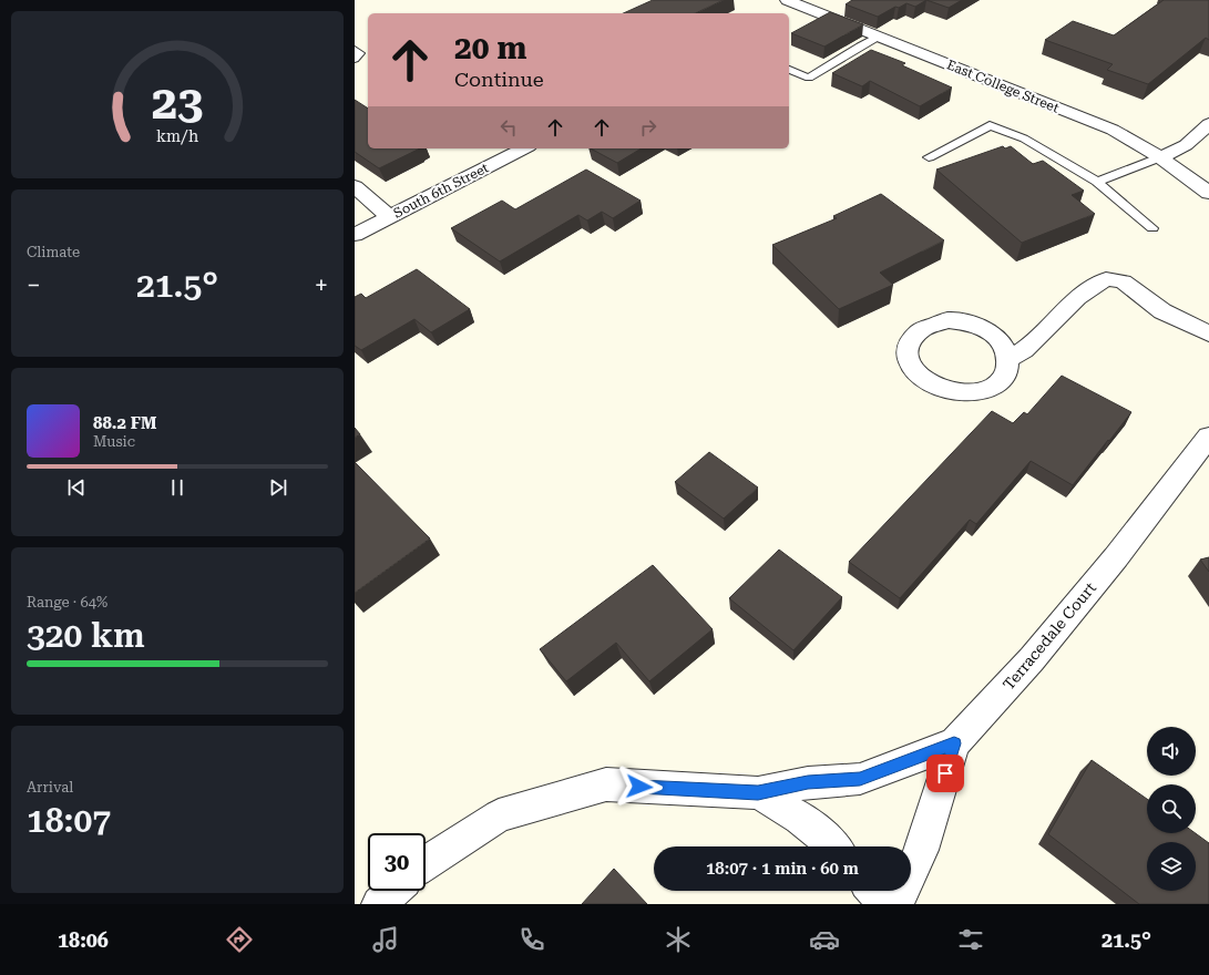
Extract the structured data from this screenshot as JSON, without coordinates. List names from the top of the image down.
{
  "streets": {
    "street": ["East College Street", "South 6th Street", "Terracedale Court"]
  },
  "page": {
    "turn": ["20 m", "Continue"],
    "tile": [
      "Climate",
      ["Range · 64%", "320 km"],
      ["Arrival", "18:07"]
    ],
    "heat": ["−", "21.5°", "+"],
    "song": ["88.2 FM", "Music"],
    "limit": "30",
    "trip": "18:07 · 1 min · 60 m",
    "tabs": ["18:06", "21.5°"],
    "gauge": ["23", "km/h"]
  }
}
